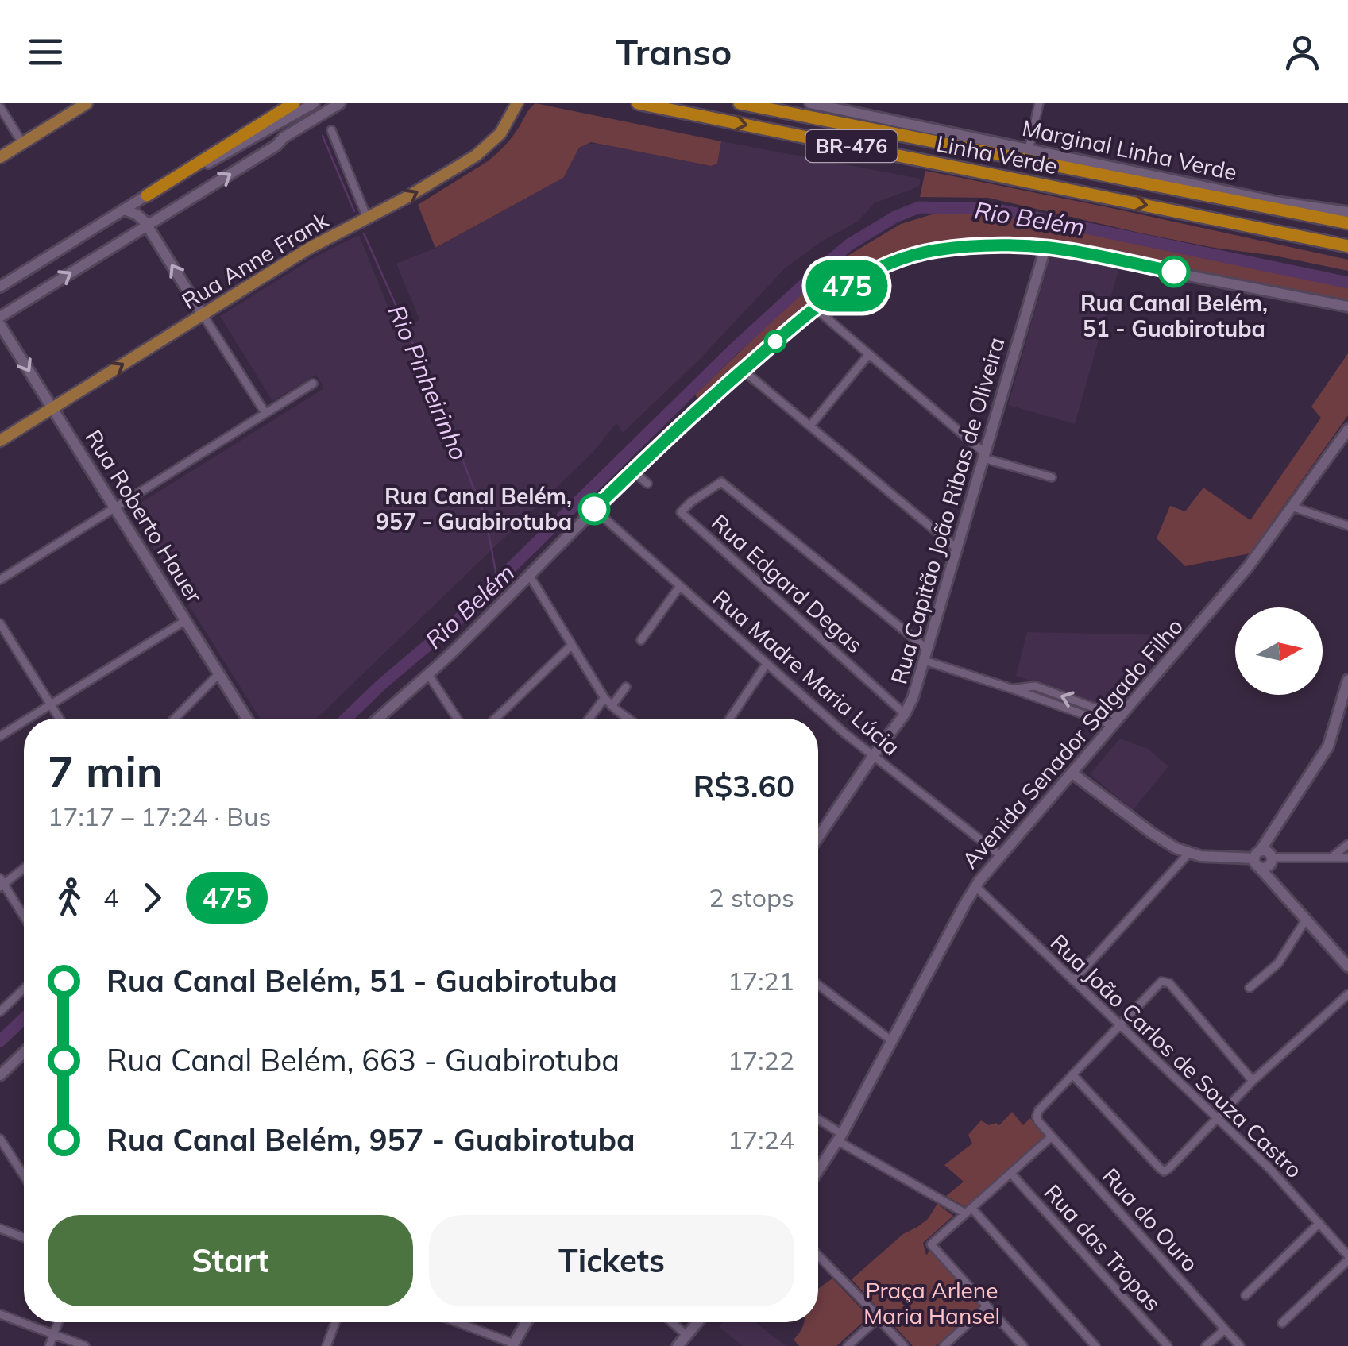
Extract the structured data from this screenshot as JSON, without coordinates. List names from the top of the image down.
{
  "streets": {
    "highway": ["BR-476", "Linha Verde"],
    "main road": ["Rua Anne Frank"],
    "street": [
      "Marginal Linha Verde",
      "Rua Capitão João Ribas de Oliveira",
      "Rua Roberto Hauer",
      "Rua Edgard Degas",
      "Rua Madre Maria Lúcia",
      "Avenida Senador Salgado Filho",
      "Rua João Carlos de Souza Castro",
      "Rua do Ouro",
      "Rua das Tropas"
    ]
  },
  "crossings": [
    ["Rua Anne Frank", "Rua Roberto Hauer"],
    ["Rua Capitão João Ribas de Oliveira", "Rua Edgard Degas"],
    ["Rua Capitão João Ribas de Oliveira", "Rua Madre Maria Lúcia"],
    ["Rua Madre Maria Lúcia", "Avenida Senador Salgado Filho"],
    ["Avenida Senador Salgado Filho", "Rua João Carlos de Souza Castro"]
  ],
  "one_way": ["Rua Anne Frank"],
  "water": ["Rio Belém", "Rio Pinheirinho"],
  "parks": ["Praça Arlene Maria Hansel"],
  "places": ["Rua Canal Belém, 51 - Guabirotuba", "Rua Canal Belém, 957 - Guabirotuba"],
  "lines": ["bus line 475"],
  "north": "right",
  "page": {
    "header": "Transo",
    "on_map": "475",
    "heading": ["7 min", "17:17 – 17:24 · Bus", "R$3.60"],
    "legs": ["4", "475", "2 stops"],
    "list": [
      {
        "name": "Rua Canal Belém, 51 - Guabirotuba",
        "value": "17:21"
      },
      {
        "name": "Rua Canal Belém, 663 - Guabirotuba",
        "value": "17:22"
      },
      {
        "name": "Rua Canal Belém, 957 - Guabirotuba",
        "value": "17:24"
      }
    ],
    "buttons": ["Start", "Tickets"]
  }
}
